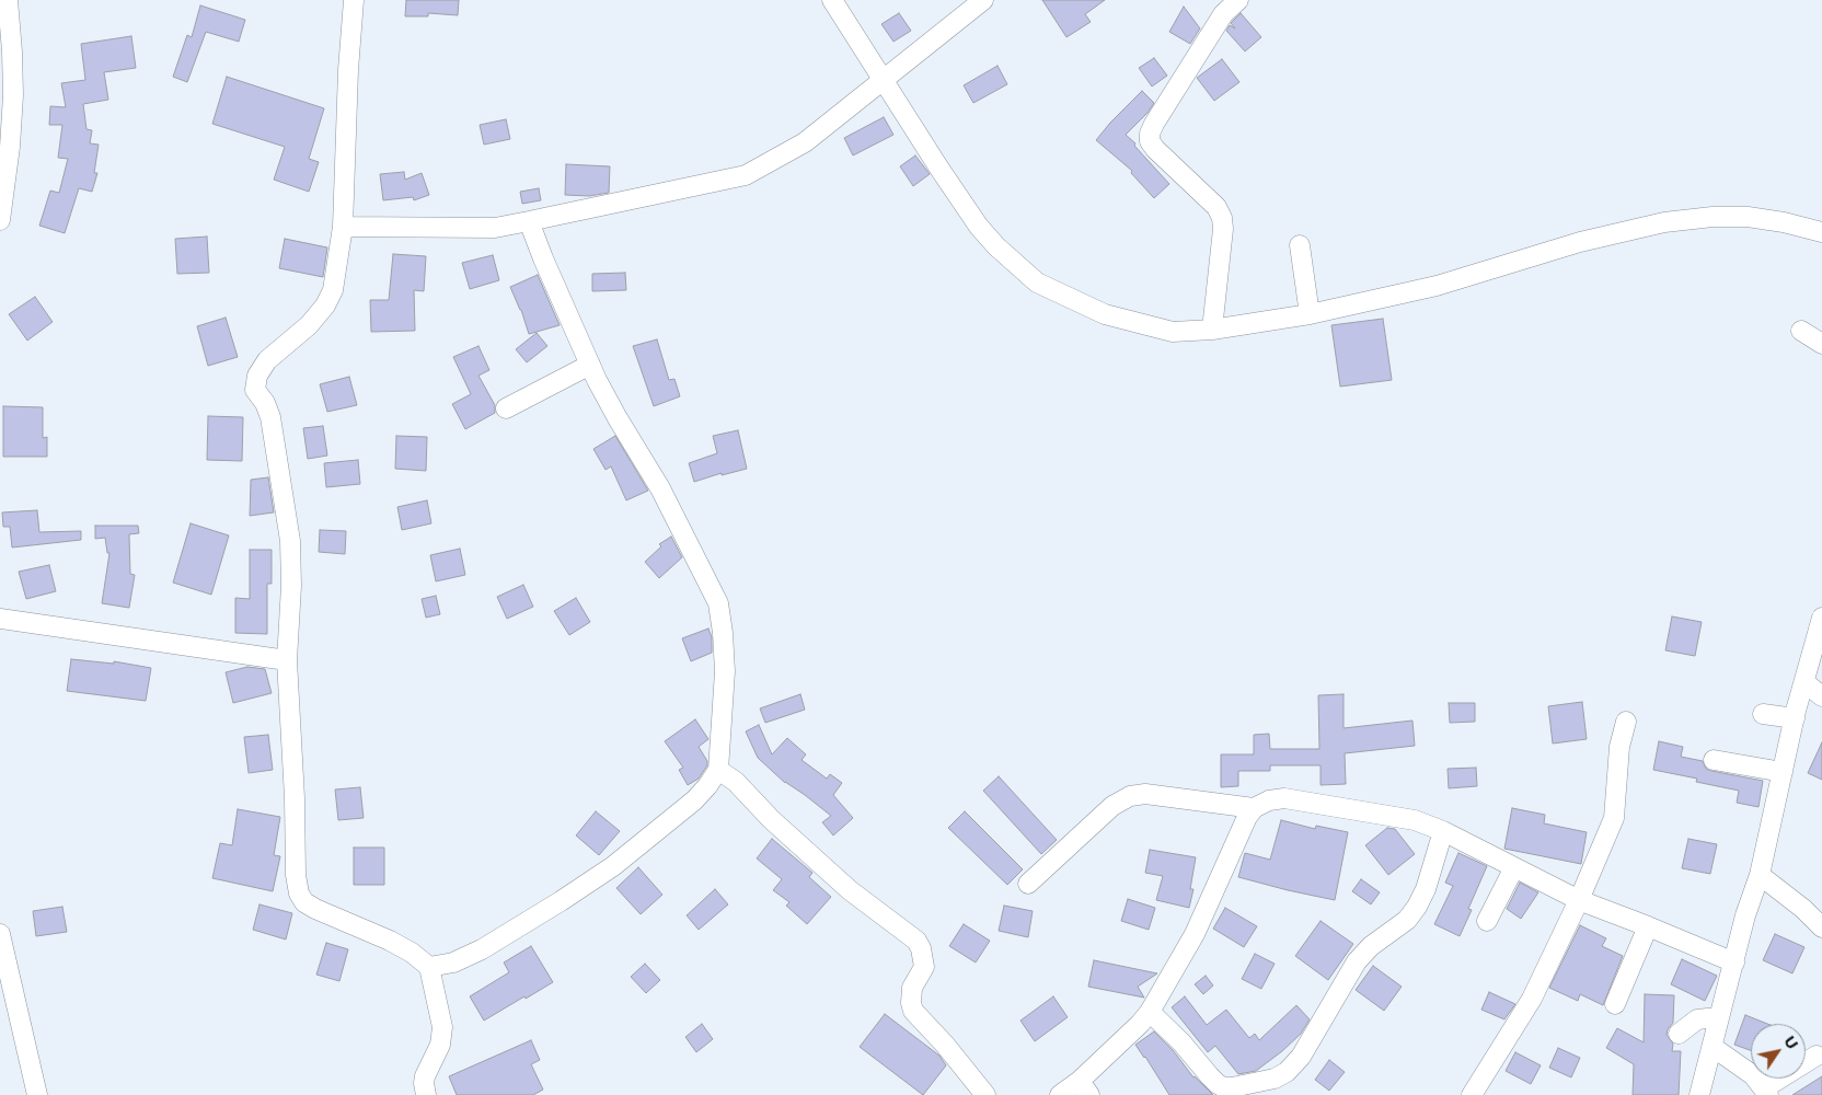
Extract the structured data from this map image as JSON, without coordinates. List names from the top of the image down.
{
  "north": "top right"
}
